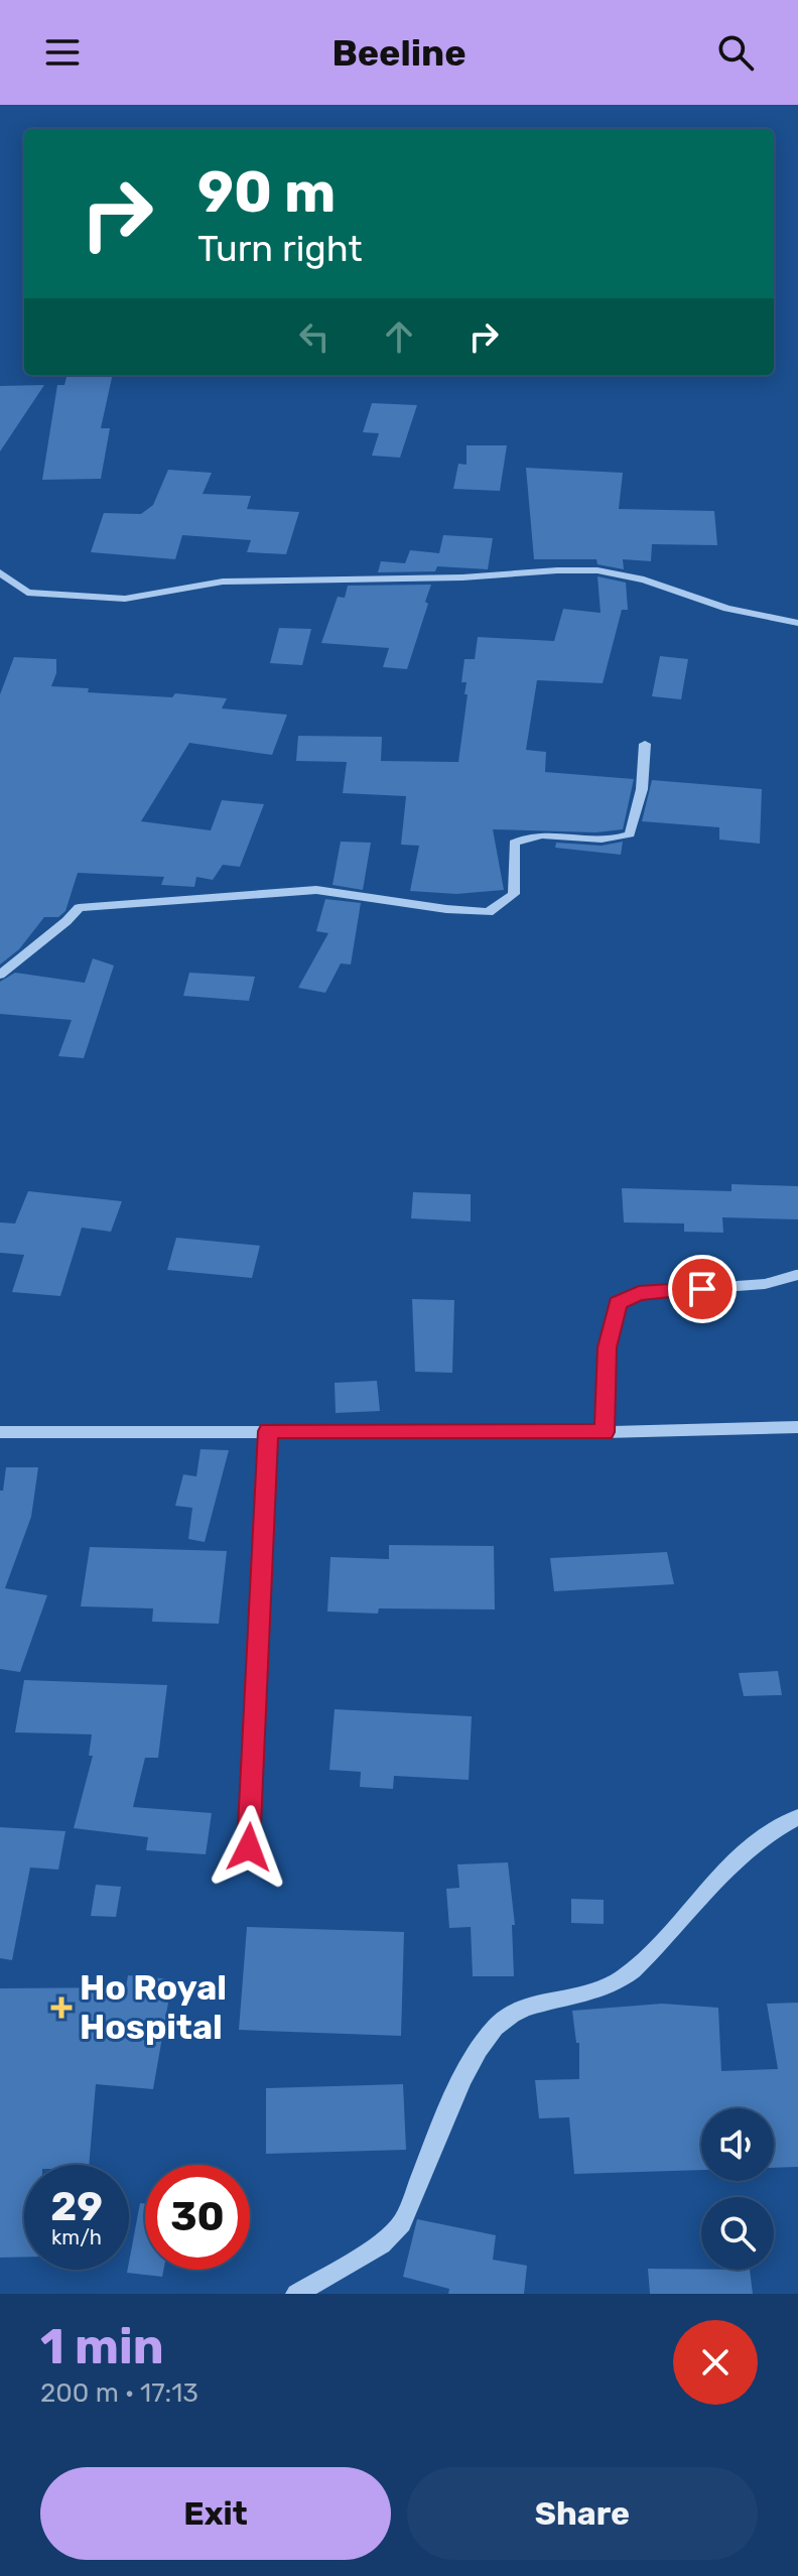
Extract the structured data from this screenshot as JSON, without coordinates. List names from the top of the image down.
{
  "places": {
    "health": ["Ho Royal Hospital"]
  },
  "page": {
    "header": "Beeline",
    "turn": ["90 m", "Turn right"],
    "speed": "29 km/h",
    "limit": "30",
    "heading": ["1 min", "200 m · 17:13"],
    "buttons": ["Exit", "Share"]
  }
}
